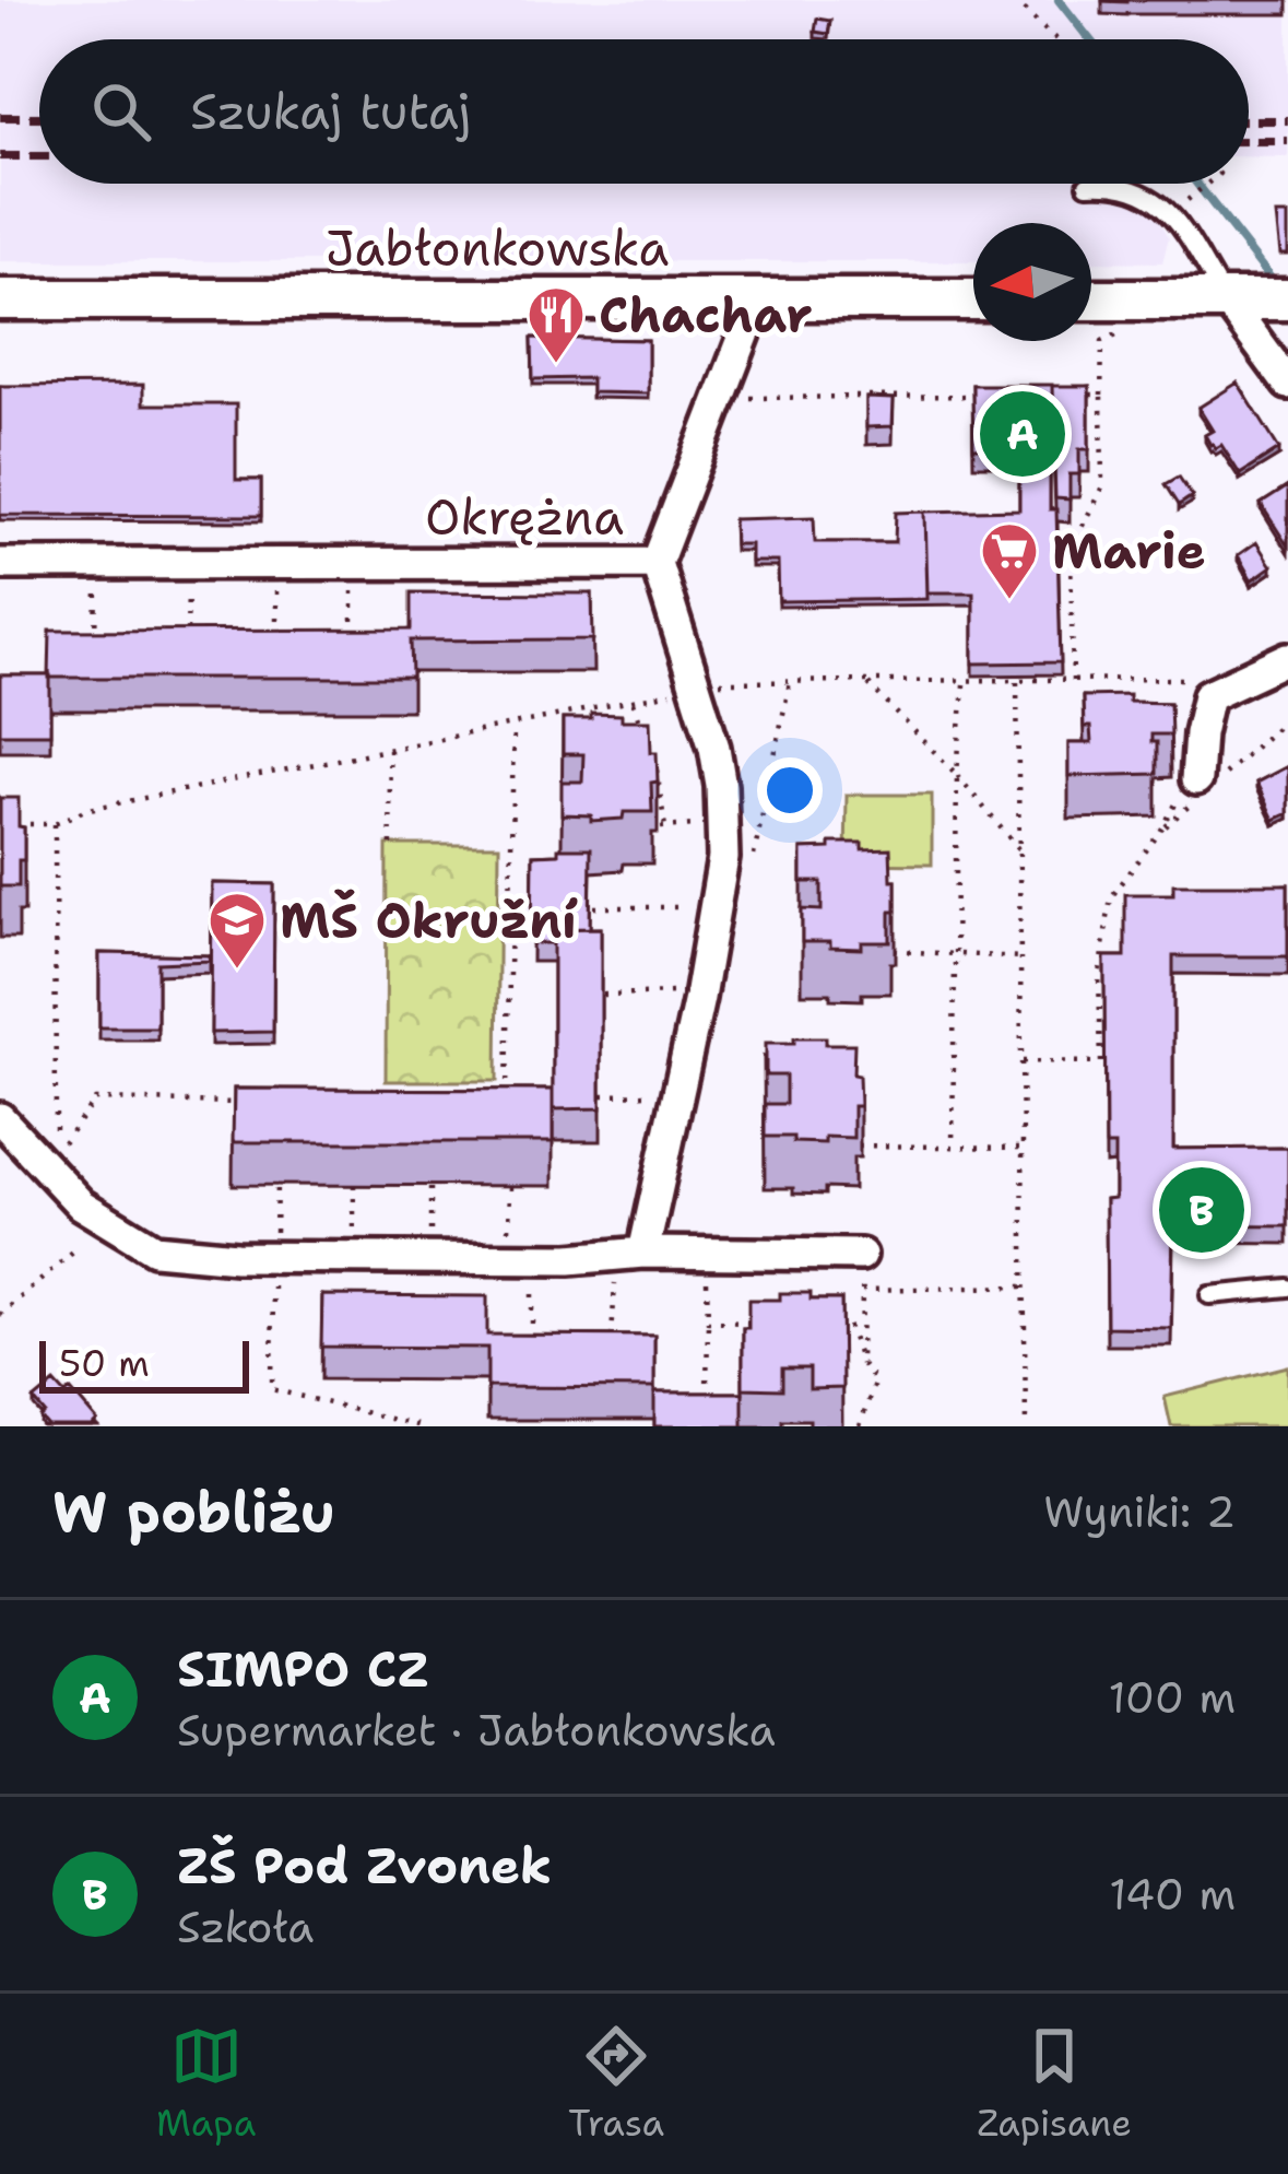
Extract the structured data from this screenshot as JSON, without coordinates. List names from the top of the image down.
{
  "streets": {
    "main road": ["Jabłonkowska"],
    "street": ["Okrężna"]
  },
  "places": {
    "restaurant": ["Chachar"],
    "supermarket": ["Marie"],
    "school or university": ["MŠ Okružní"]
  },
  "scale_bar": "50 m",
  "north": "left",
  "page": {
    "search": "Szukaj tutaj",
    "pins": ["A", "B"],
    "scale": "50 m",
    "heading": ["W pobliżu", "Wyniki: 2"],
    "list": [
      {
        "mark": "A",
        "name": "SIMPO CZ",
        "note": "Supermarket · Jabłonkowska",
        "value": "100 m"
      },
      {
        "mark": "B",
        "name": "ZŠ Pod Zvonek",
        "note": "Szkoła",
        "value": "140 m"
      }
    ],
    "nav": ["Mapa", "Trasa", "Zapisane"]
  }
}
